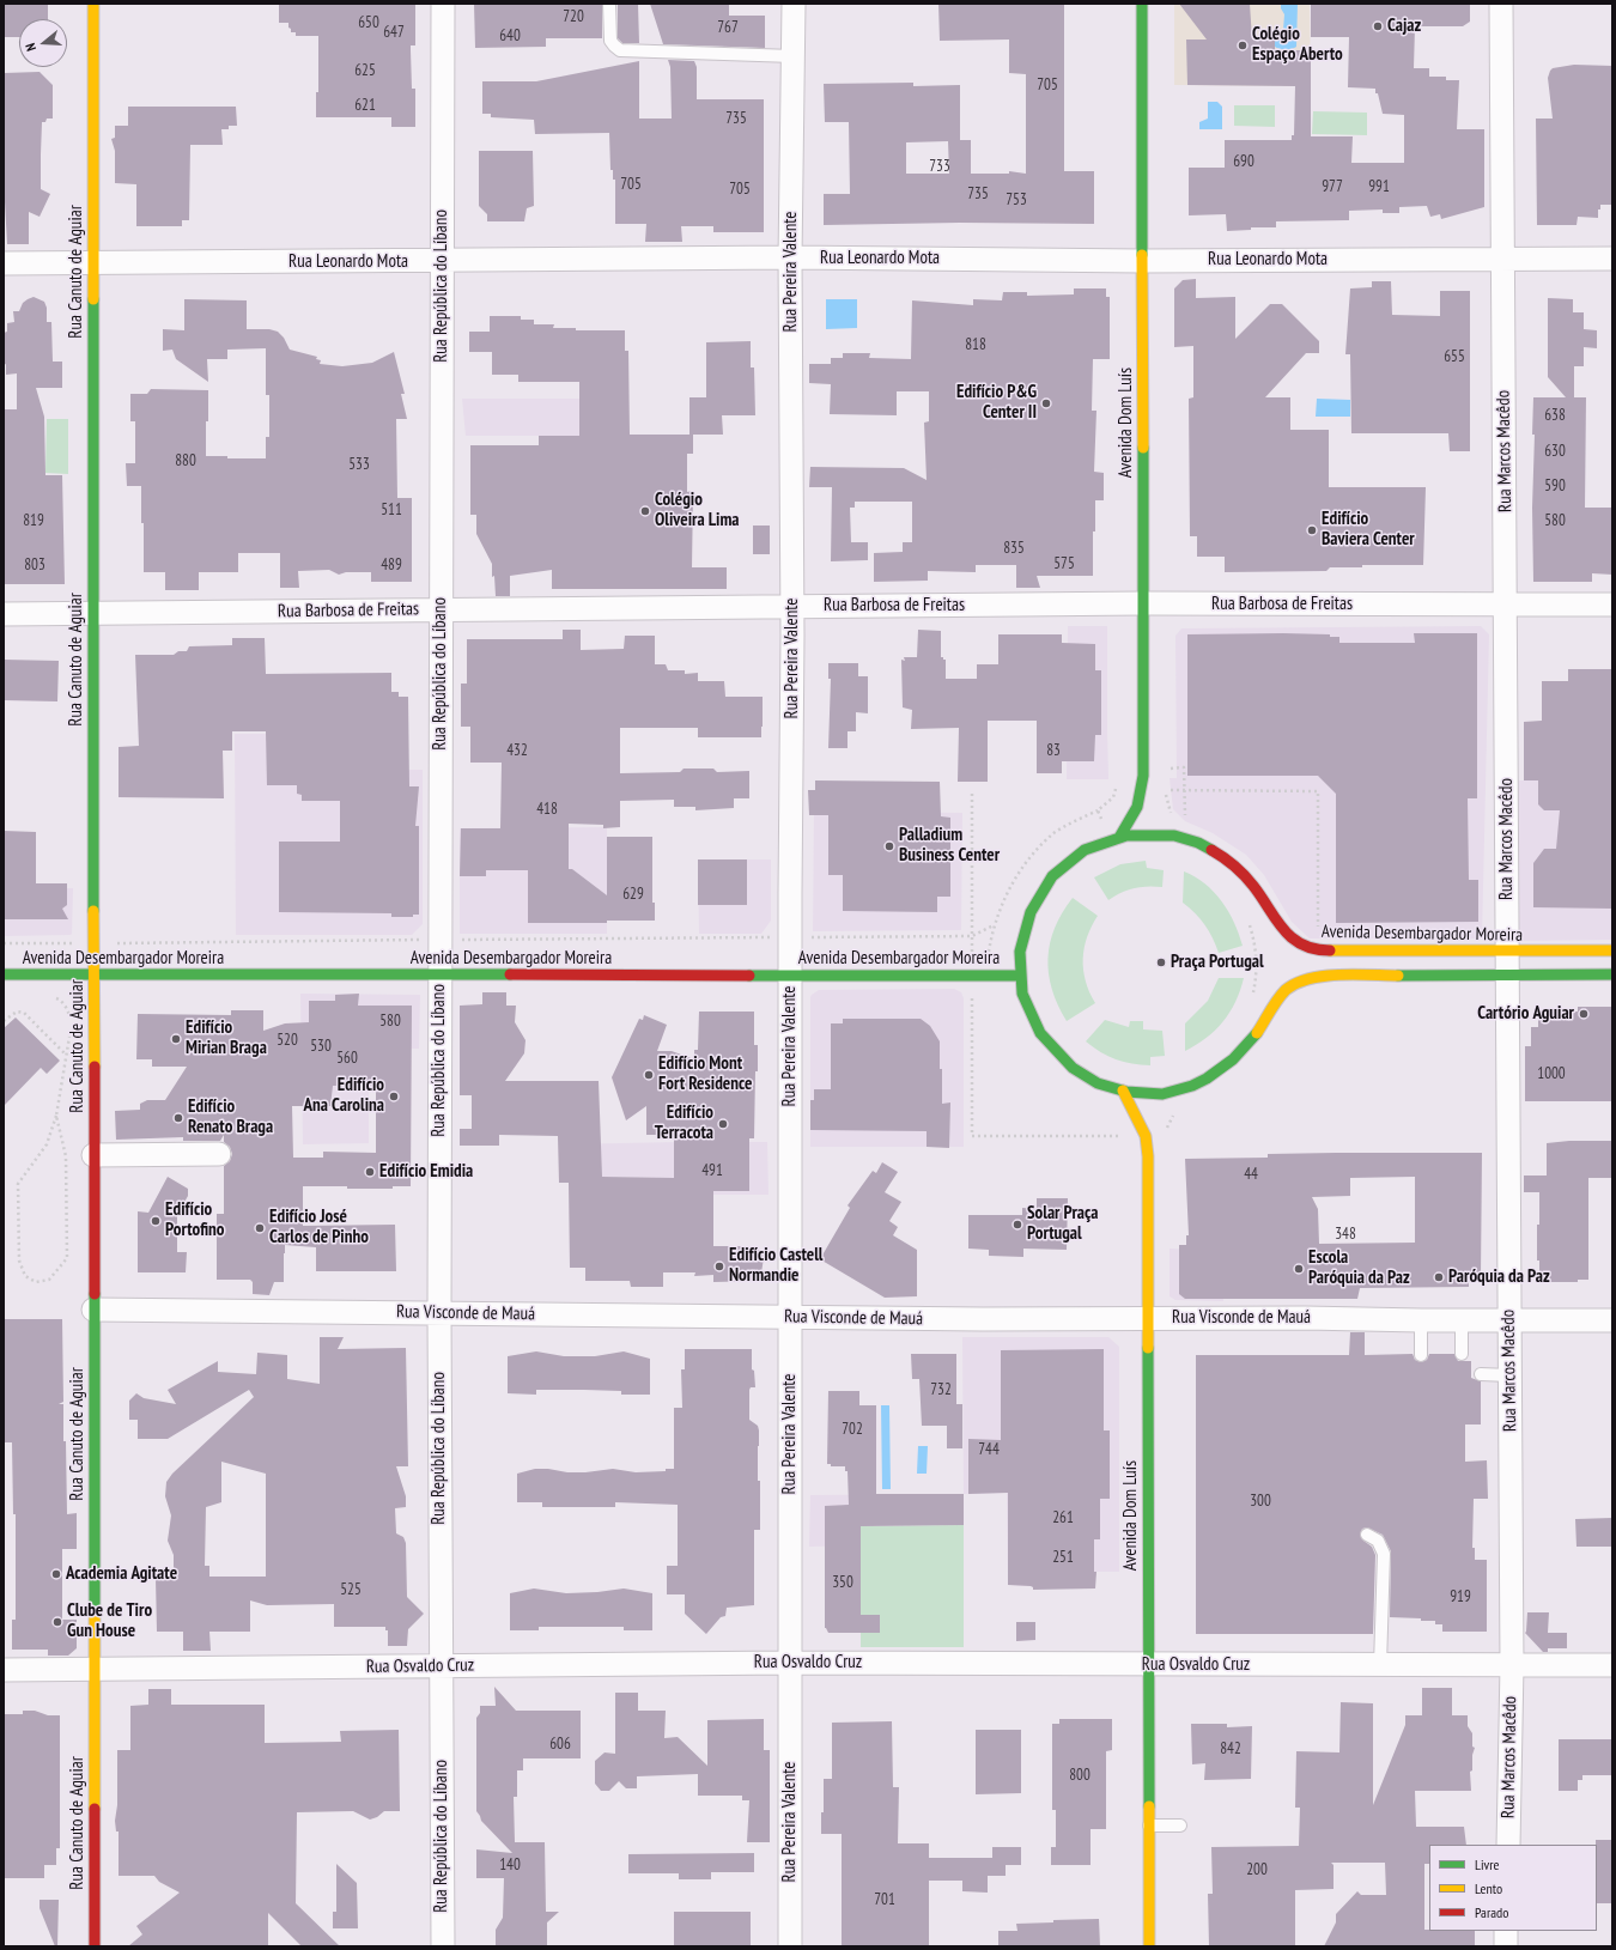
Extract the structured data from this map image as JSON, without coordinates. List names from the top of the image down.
{
  "streets": {
    "main road": ["Rua Canuto de Aguiar", "Avenida Dom Luís", "Avenida Desembargador Moreira"],
    "street": [
      "Rua Leonardo Mota",
      "Rua Pereira Valente",
      "Rua República do Líbano",
      "Rua Marcos Macêdo",
      "Rua Barbosa de Freitas",
      "Rua Visconde de Mauá",
      "Rua Osvaldo Cruz"
    ]
  },
  "crossings": [
    ["Rua Leonardo Mota", "Rua Canuto de Aguiar"],
    ["Rua Leonardo Mota", "Rua Pereira Valente"],
    ["Rua Leonardo Mota", "Rua República do Líbano"],
    ["Rua Leonardo Mota", "Avenida Dom Luís"],
    ["Rua Leonardo Mota", "Rua Marcos Macêdo"],
    ["Rua Canuto de Aguiar", "Rua Barbosa de Freitas"],
    ["Rua Canuto de Aguiar", "Avenida Desembargador Moreira"],
    ["Rua Canuto de Aguiar", "Rua Visconde de Mauá"],
    ["Rua Canuto de Aguiar", "Rua Osvaldo Cruz"],
    ["Rua Pereira Valente", "Rua Barbosa de Freitas"],
    ["Rua Pereira Valente", "Avenida Desembargador Moreira"],
    ["Rua Pereira Valente", "Rua Visconde de Mauá"],
    ["Rua Pereira Valente", "Rua Osvaldo Cruz"],
    ["Rua República do Líbano", "Rua Barbosa de Freitas"],
    ["Rua República do Líbano", "Avenida Desembargador Moreira"],
    ["Rua República do Líbano", "Rua Visconde de Mauá"],
    ["Rua República do Líbano", "Rua Osvaldo Cruz"],
    ["Avenida Dom Luís", "Rua Barbosa de Freitas"],
    ["Avenida Dom Luís", "Avenida Desembargador Moreira"],
    ["Avenida Dom Luís", "Rua Visconde de Mauá"],
    ["Avenida Dom Luís", "Rua Osvaldo Cruz"],
    ["Rua Marcos Macêdo", "Rua Barbosa de Freitas"],
    ["Rua Marcos Macêdo", "Avenida Desembargador Moreira"],
    ["Rua Marcos Macêdo", "Rua Visconde de Mauá"],
    ["Rua Marcos Macêdo", "Rua Osvaldo Cruz"]
  ],
  "places": [
    "Cajaz",
    "Colégio Espaço Aberto",
    "Edifício P&G Center II",
    "Colégio Oliveira Lima",
    "Edifício Baviera Center",
    "Palladium Business Center",
    "Praça Portugal",
    "Cartório Aguiar",
    "Edifício Mirian Braga",
    "Edifício Mont Fort Residence",
    "Edifício Ana Carolina",
    "Edifício Renato Braga",
    "Edifício Terracota",
    "Edifício Emidia",
    "Edifício Portofino",
    "Solar Praça Portugal",
    "Edifício José Carlos de Pinho",
    "Edifício Castell Normandie",
    "Escola Paróquia da Paz",
    "Paróquia da Paz",
    "Academia Agitate",
    "Clube de Tiro Gun House"
  ],
  "house_numbers": [
    "720",
    "650",
    "767",
    "647",
    "640",
    "625",
    "705",
    "621",
    "735",
    "690",
    "733",
    "705",
    "977",
    "991",
    "705",
    "735",
    "753",
    "818",
    "655",
    "638",
    "630",
    "880",
    "533",
    "590",
    "511",
    "819",
    "580",
    "835",
    "575",
    "803",
    "489",
    "432",
    "83",
    "418",
    "629",
    "580",
    "520",
    "530",
    "560",
    "1000",
    "491",
    "44",
    "348",
    "732",
    "702",
    "744",
    "300",
    "261",
    "251",
    "350",
    "525",
    "919",
    "606",
    "842",
    "800",
    "140",
    "200",
    "701"
  ],
  "legend": ["Livre", "Lento", "Parado"],
  "north": "left"
}
